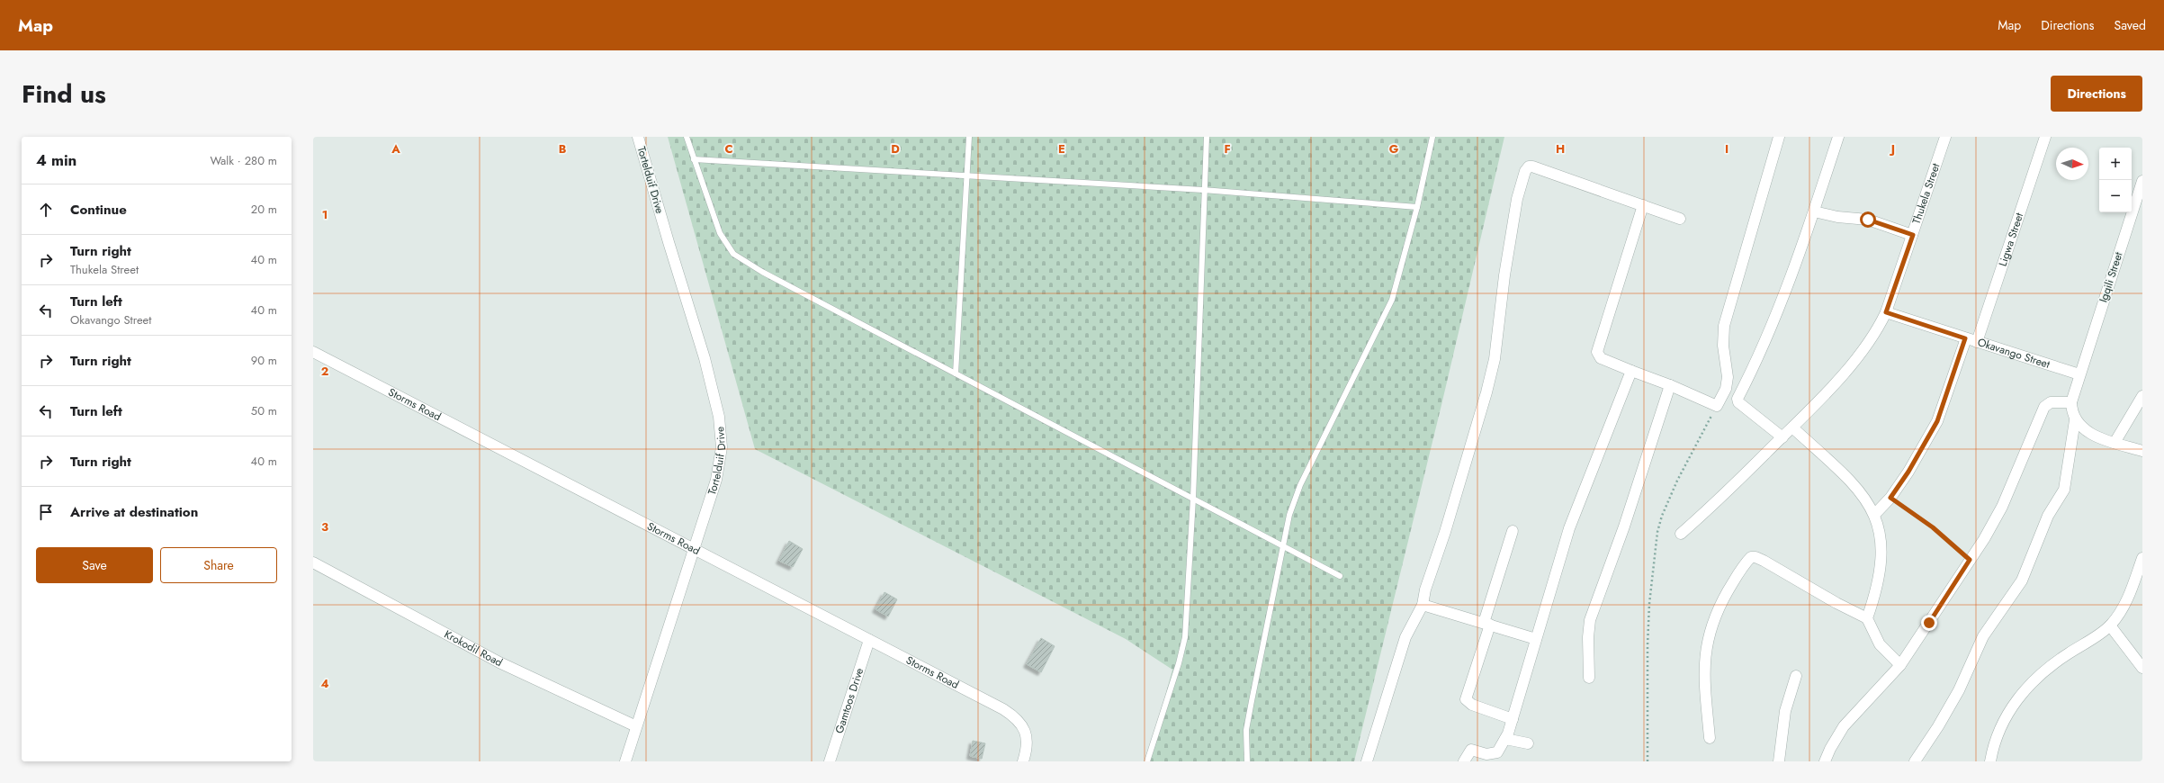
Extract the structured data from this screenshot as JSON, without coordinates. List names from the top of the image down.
{
  "streets": {
    "street": [
      "Tortelduif Drive",
      "Thukela Street",
      "Ligwa Street",
      "Igqili Street",
      "Okavango Street",
      "Storms Road",
      "Krokodil Road",
      "Gamtoos Drive"
    ]
  },
  "crossings": [
    ["Tortelduif Drive", "Storms Road"],
    ["Tortelduif Drive", "Krokodil Road"],
    ["Thukela Street", "Okavango Street"],
    ["Ligwa Street", "Okavango Street"],
    ["Igqili Street", "Okavango Street"],
    ["Storms Road", "Gamtoos Drive"]
  ],
  "north": "right",
  "page": {
    "header": "Map",
    "nav": ["Map", "Directions", "Saved"],
    "title": "Find us",
    "buttons": [
      "Directions",
      ["Save", "Share"]
    ],
    "heading": ["4 min", "Walk · 280 m"],
    "map_buttons": ["+", "−"],
    "list": [
      ["Continue", "20 m"],
      ["Turn right", "Thukela Street", "40 m"],
      ["Turn left", "Okavango Street", "40 m"],
      ["Turn right", "90 m"],
      ["Turn left", "50 m"],
      ["Turn right", "40 m"],
      "Arrive at destination"
    ]
  },
  "grid": {
    "columns": [
      "A",
      "B",
      "C",
      "D",
      "E",
      "F",
      "G",
      "H",
      "I",
      "J"
    ],
    "rows": [
      "1",
      "2",
      "3",
      "4"
    ]
  }
}
